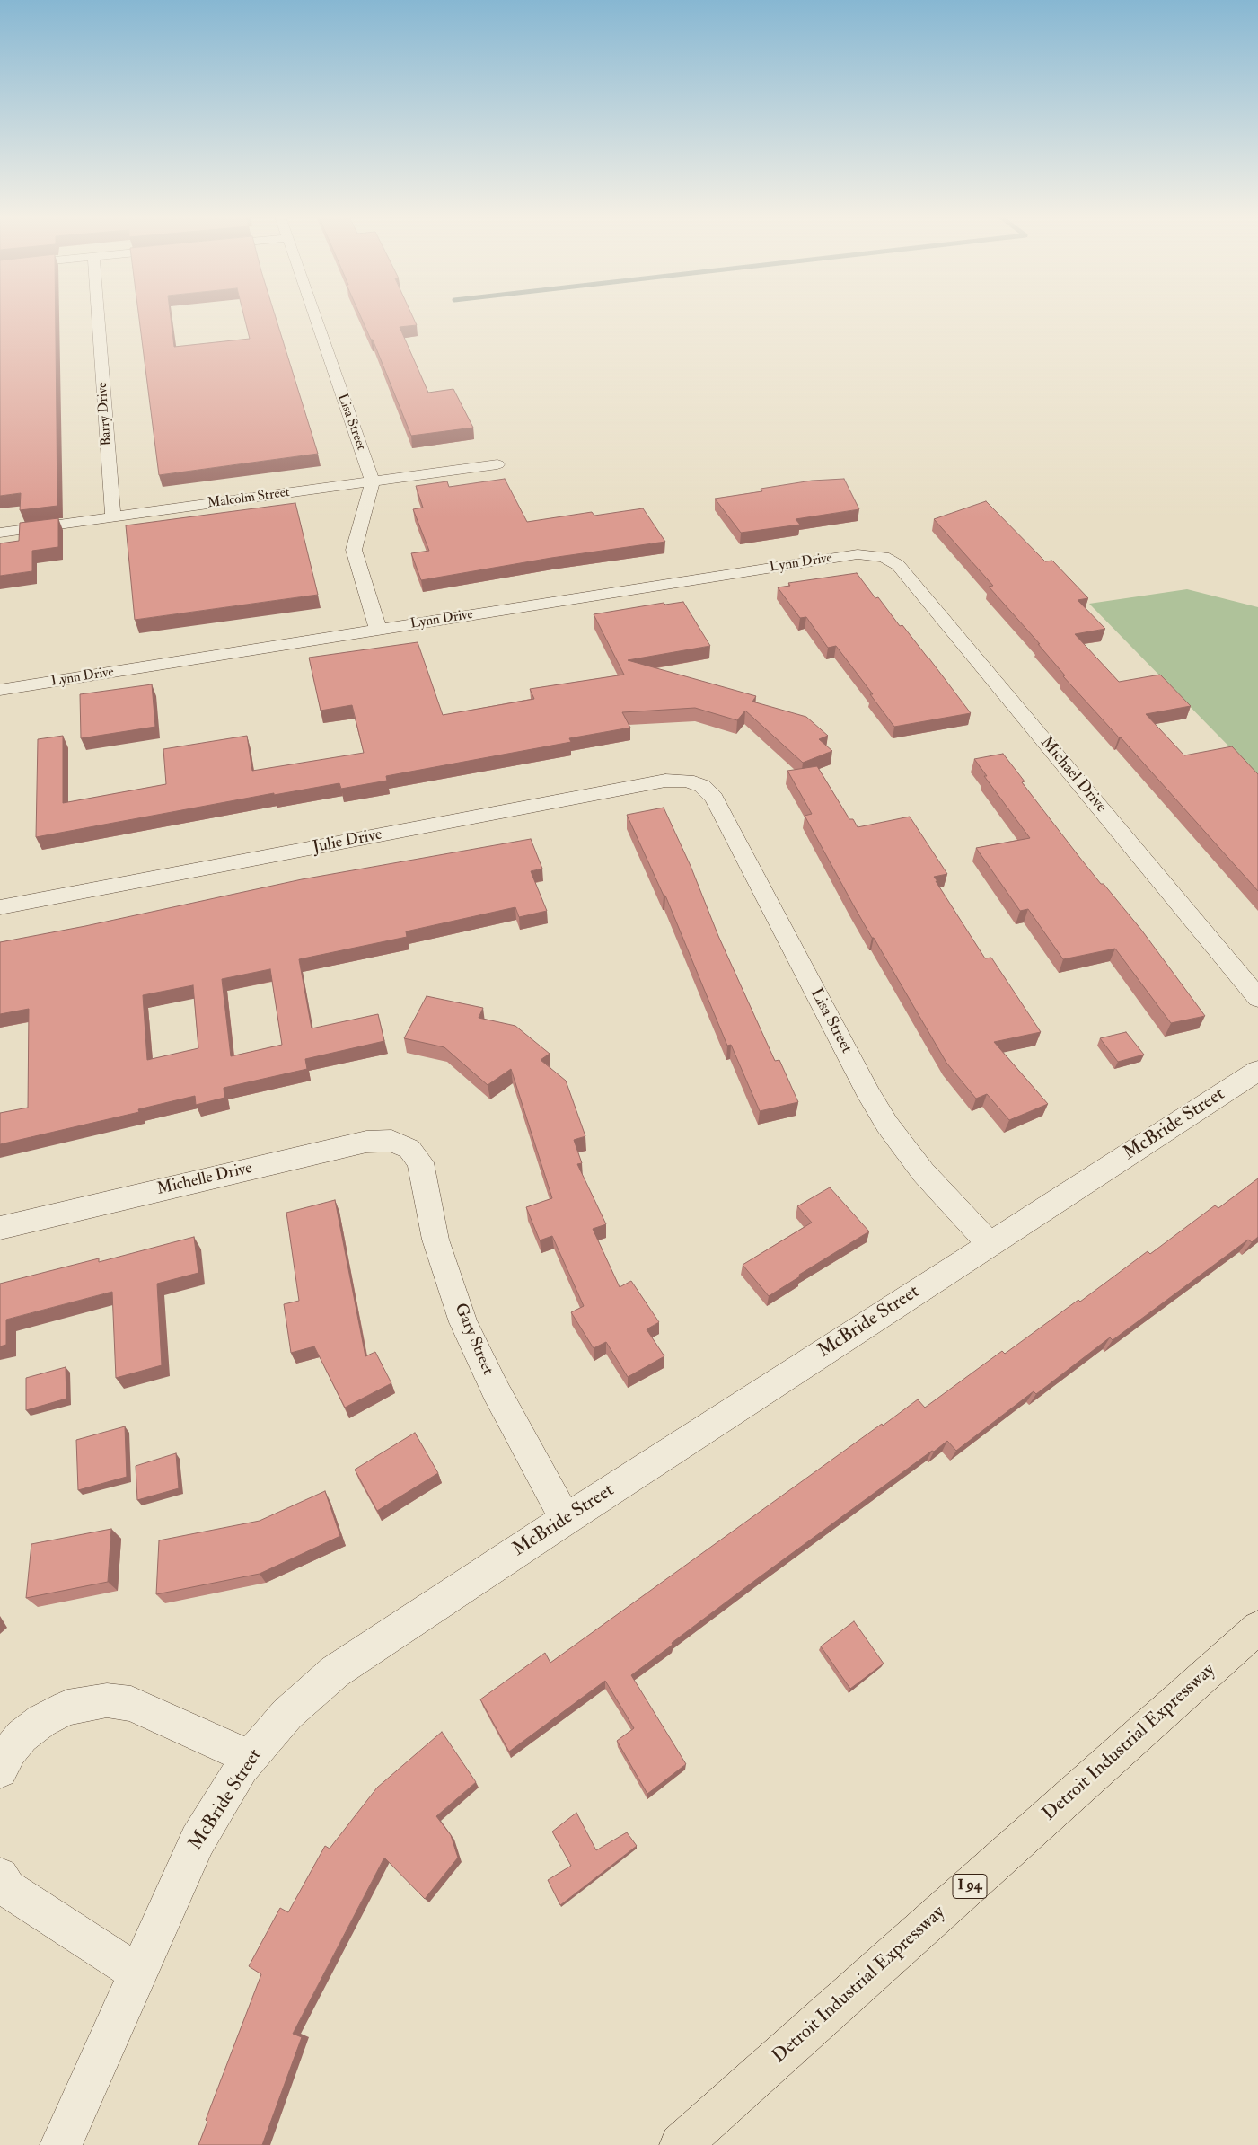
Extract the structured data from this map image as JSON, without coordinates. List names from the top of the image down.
{
  "streets": {
    "highway": ["Detroit Industrial Expressway", "I 94"],
    "street": [
      "Barry Drive",
      "Lisa Street",
      "Malcolm Street",
      "Lynn Drive",
      "Michael Drive",
      "Julie Drive",
      "McBride Street",
      "Michelle Drive",
      "Gary Street"
    ]
  },
  "crossings": [
    ["Barry Drive", "Malcolm Street"],
    ["Lisa Street", "Malcolm Street"],
    ["Lisa Street", "Julie Drive"],
    ["Lisa Street", "McBride Street"],
    ["Lynn Drive", "Michael Drive"],
    ["McBride Street", "Gary Street"],
    ["Michelle Drive", "Gary Street"]
  ]
}
